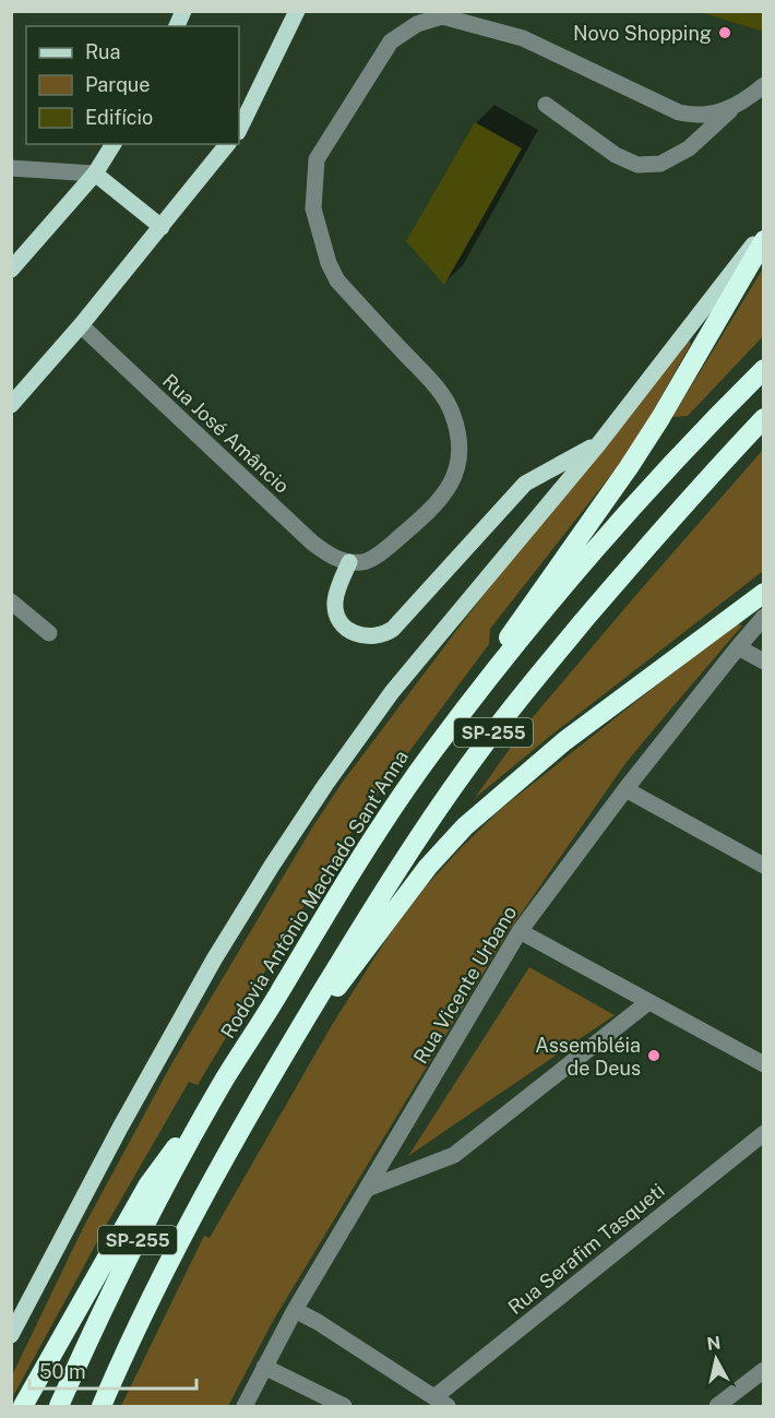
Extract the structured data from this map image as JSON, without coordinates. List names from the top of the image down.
{
  "streets": {
    "highway": ["SP-255", "Rodovia Antônio Machado Sant'Anna"],
    "street": ["Rua José Amâncio", "Rua Vicente Urbano", "Rua Serafim Tasqueti"]
  },
  "places": ["Novo Shopping", "Assembléia de Deus"],
  "legend": ["Rua", "Parque", "Edifício"],
  "scale_bar": "50 m",
  "north": "top"
}
